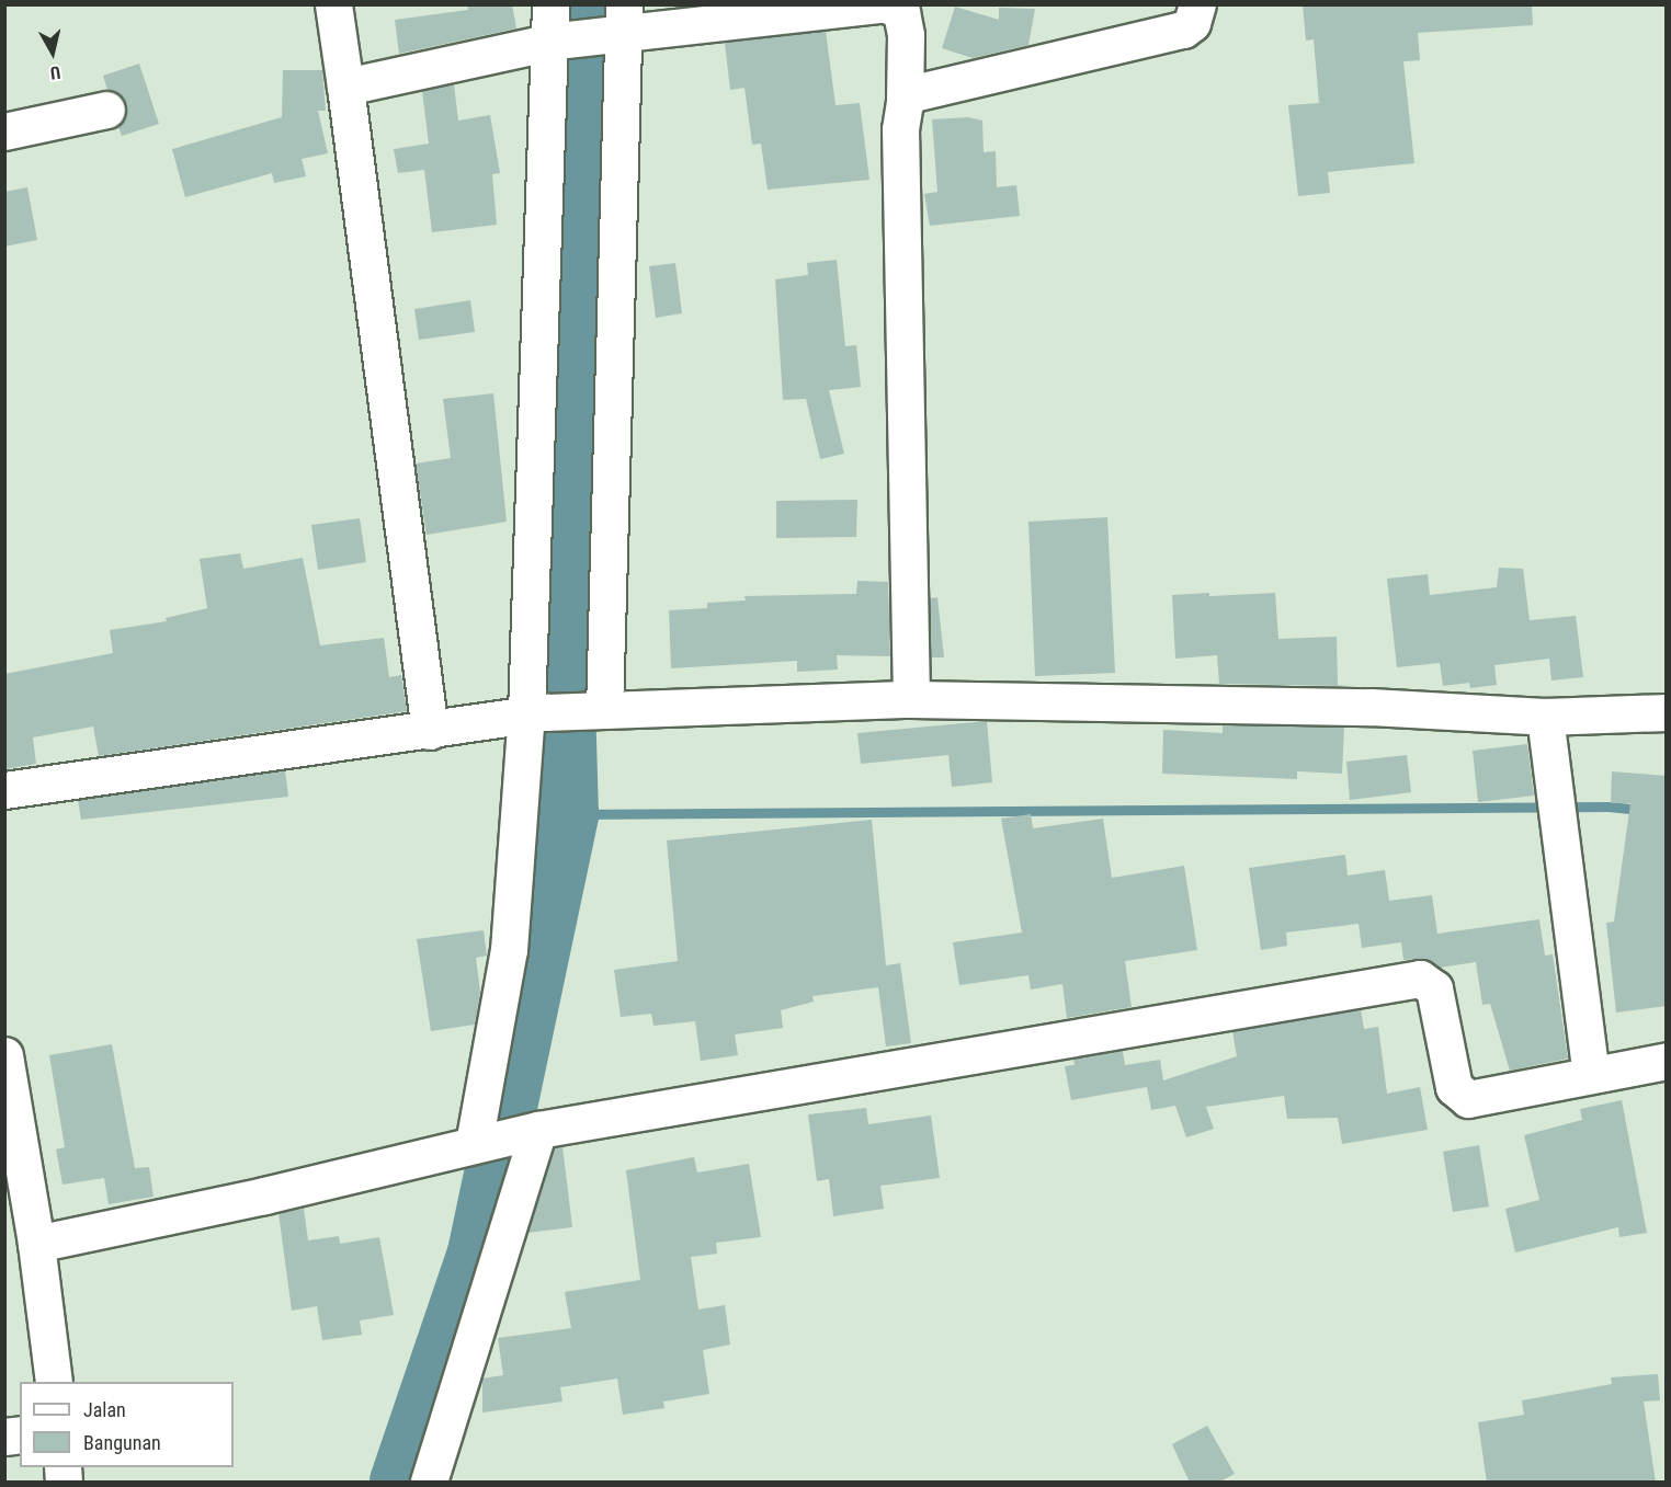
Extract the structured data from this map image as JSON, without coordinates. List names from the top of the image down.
{
  "legend": ["Jalan", "Bangunan"],
  "north": "bottom"
}
